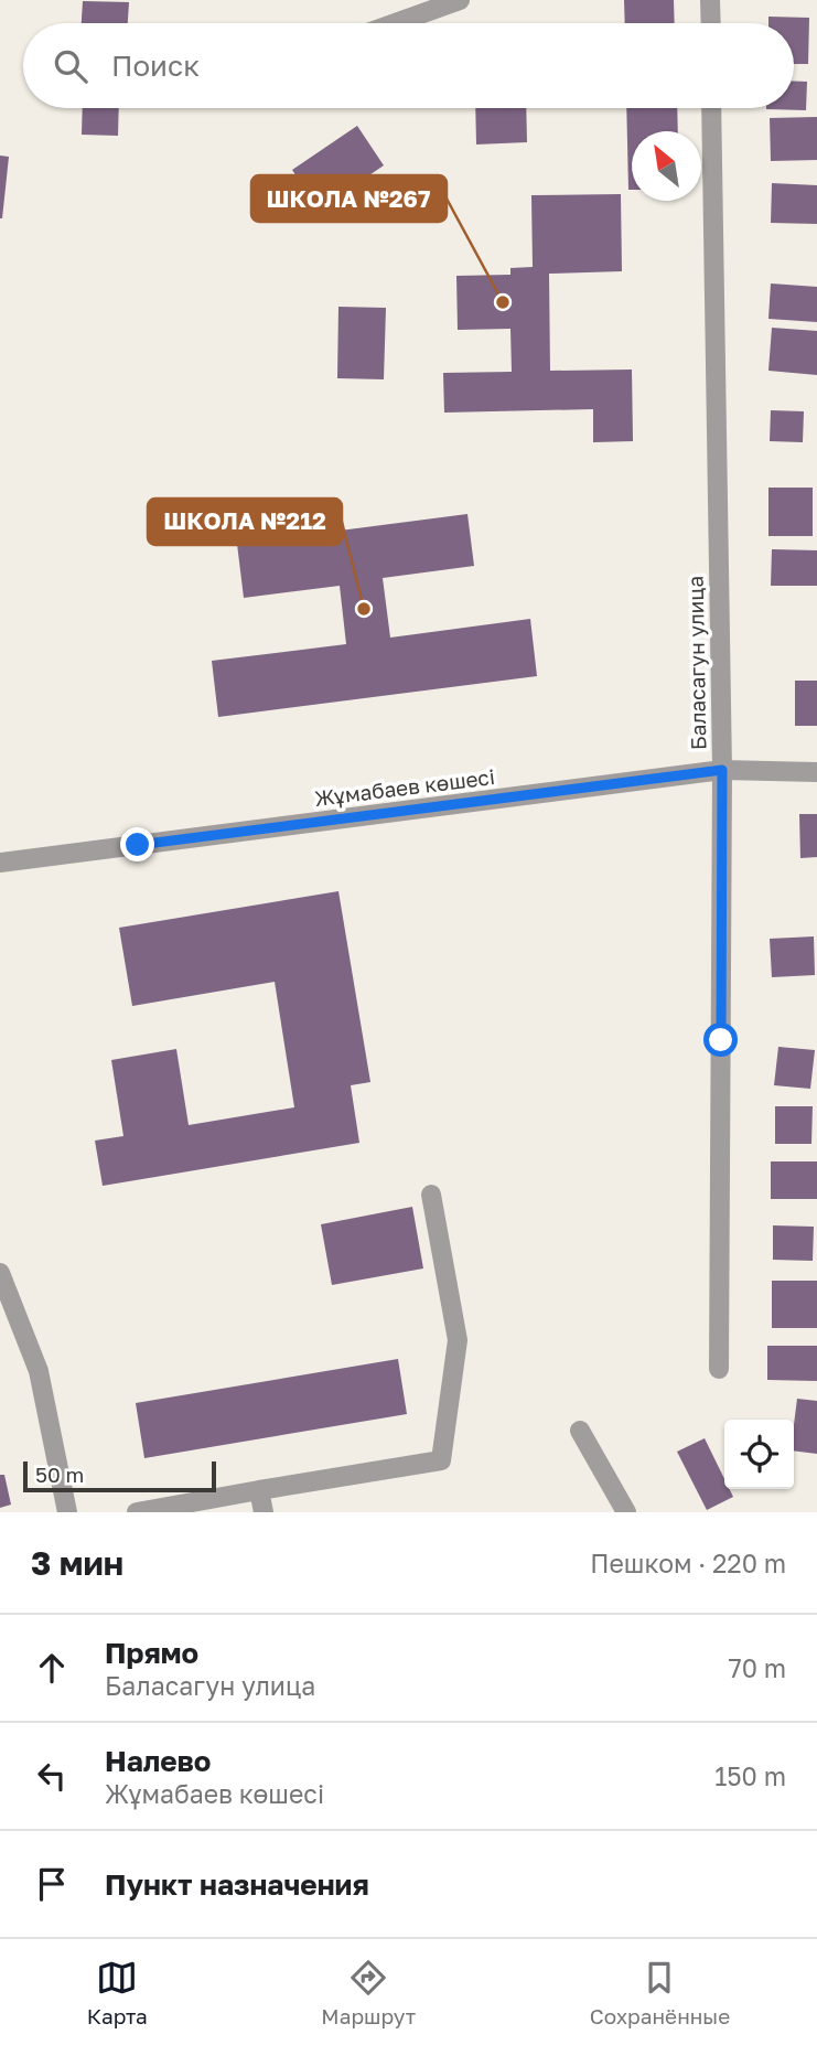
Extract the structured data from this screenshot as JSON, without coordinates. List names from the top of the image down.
{
  "streets": {
    "street": ["Баласагун улица", "Жұмабаев көшесі"]
  },
  "crossings": [
    ["Баласагун улица", "Жұмабаев көшесі"]
  ],
  "places": ["ШКОЛА №267", "ШКОЛА №212"],
  "scale_bar": "50 m",
  "north": "top left",
  "page": {
    "search": "Поиск",
    "scale": "50 m",
    "heading": ["3 мин", "Пешком · 220 m"],
    "list": [
      ["Прямо", "Баласагун улица", "70 m"],
      ["Налево", "Жұмабаев көшесі", "150 m"],
      "Пункт назначения"
    ],
    "nav": ["Карта", "Маршрут", "Сохранённые"]
  }
}
